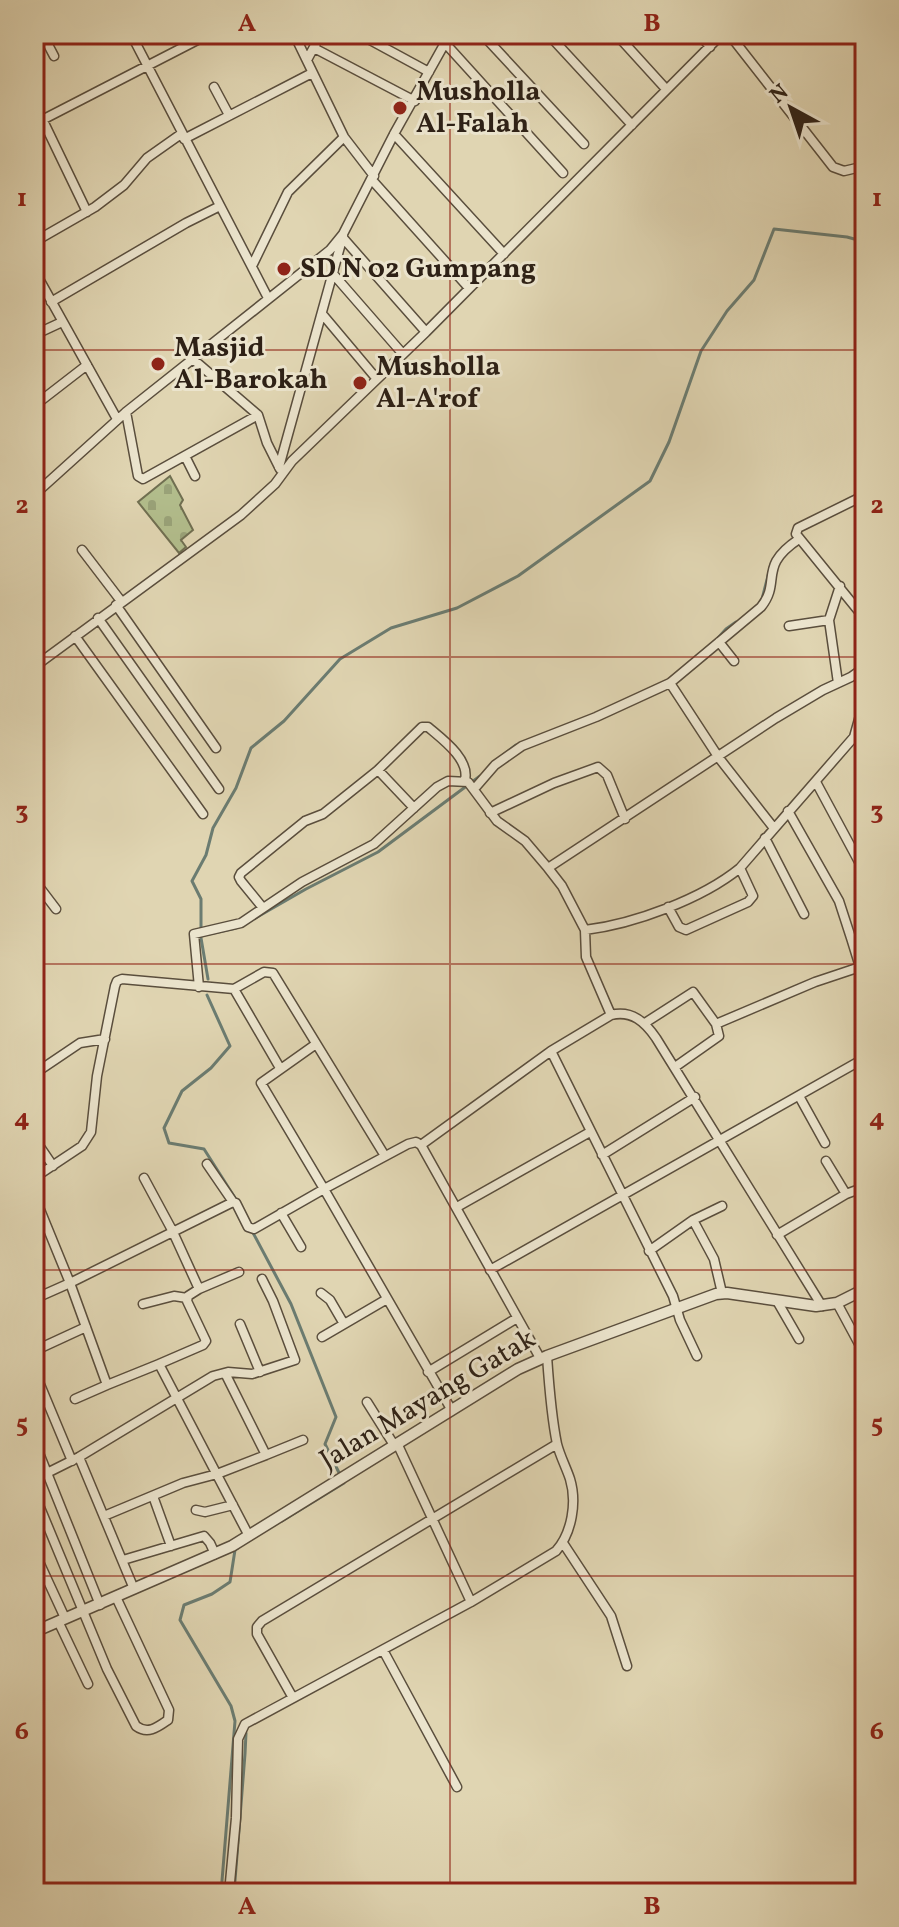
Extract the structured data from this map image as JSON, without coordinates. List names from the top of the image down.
{
  "streets": {
    "street": ["Jalan Mayang Gatak"]
  },
  "places": [
    "Musholla Al-Falah",
    "SD N 02 Gumpang",
    "Masjid Al-Barokah",
    "Musholla Al-A'rof"
  ],
  "north": "top left",
  "grid": {
    "columns": ["A", "B"],
    "rows": [
      "1",
      "2",
      "3",
      "4",
      "5",
      "6"
    ]
  }
}
